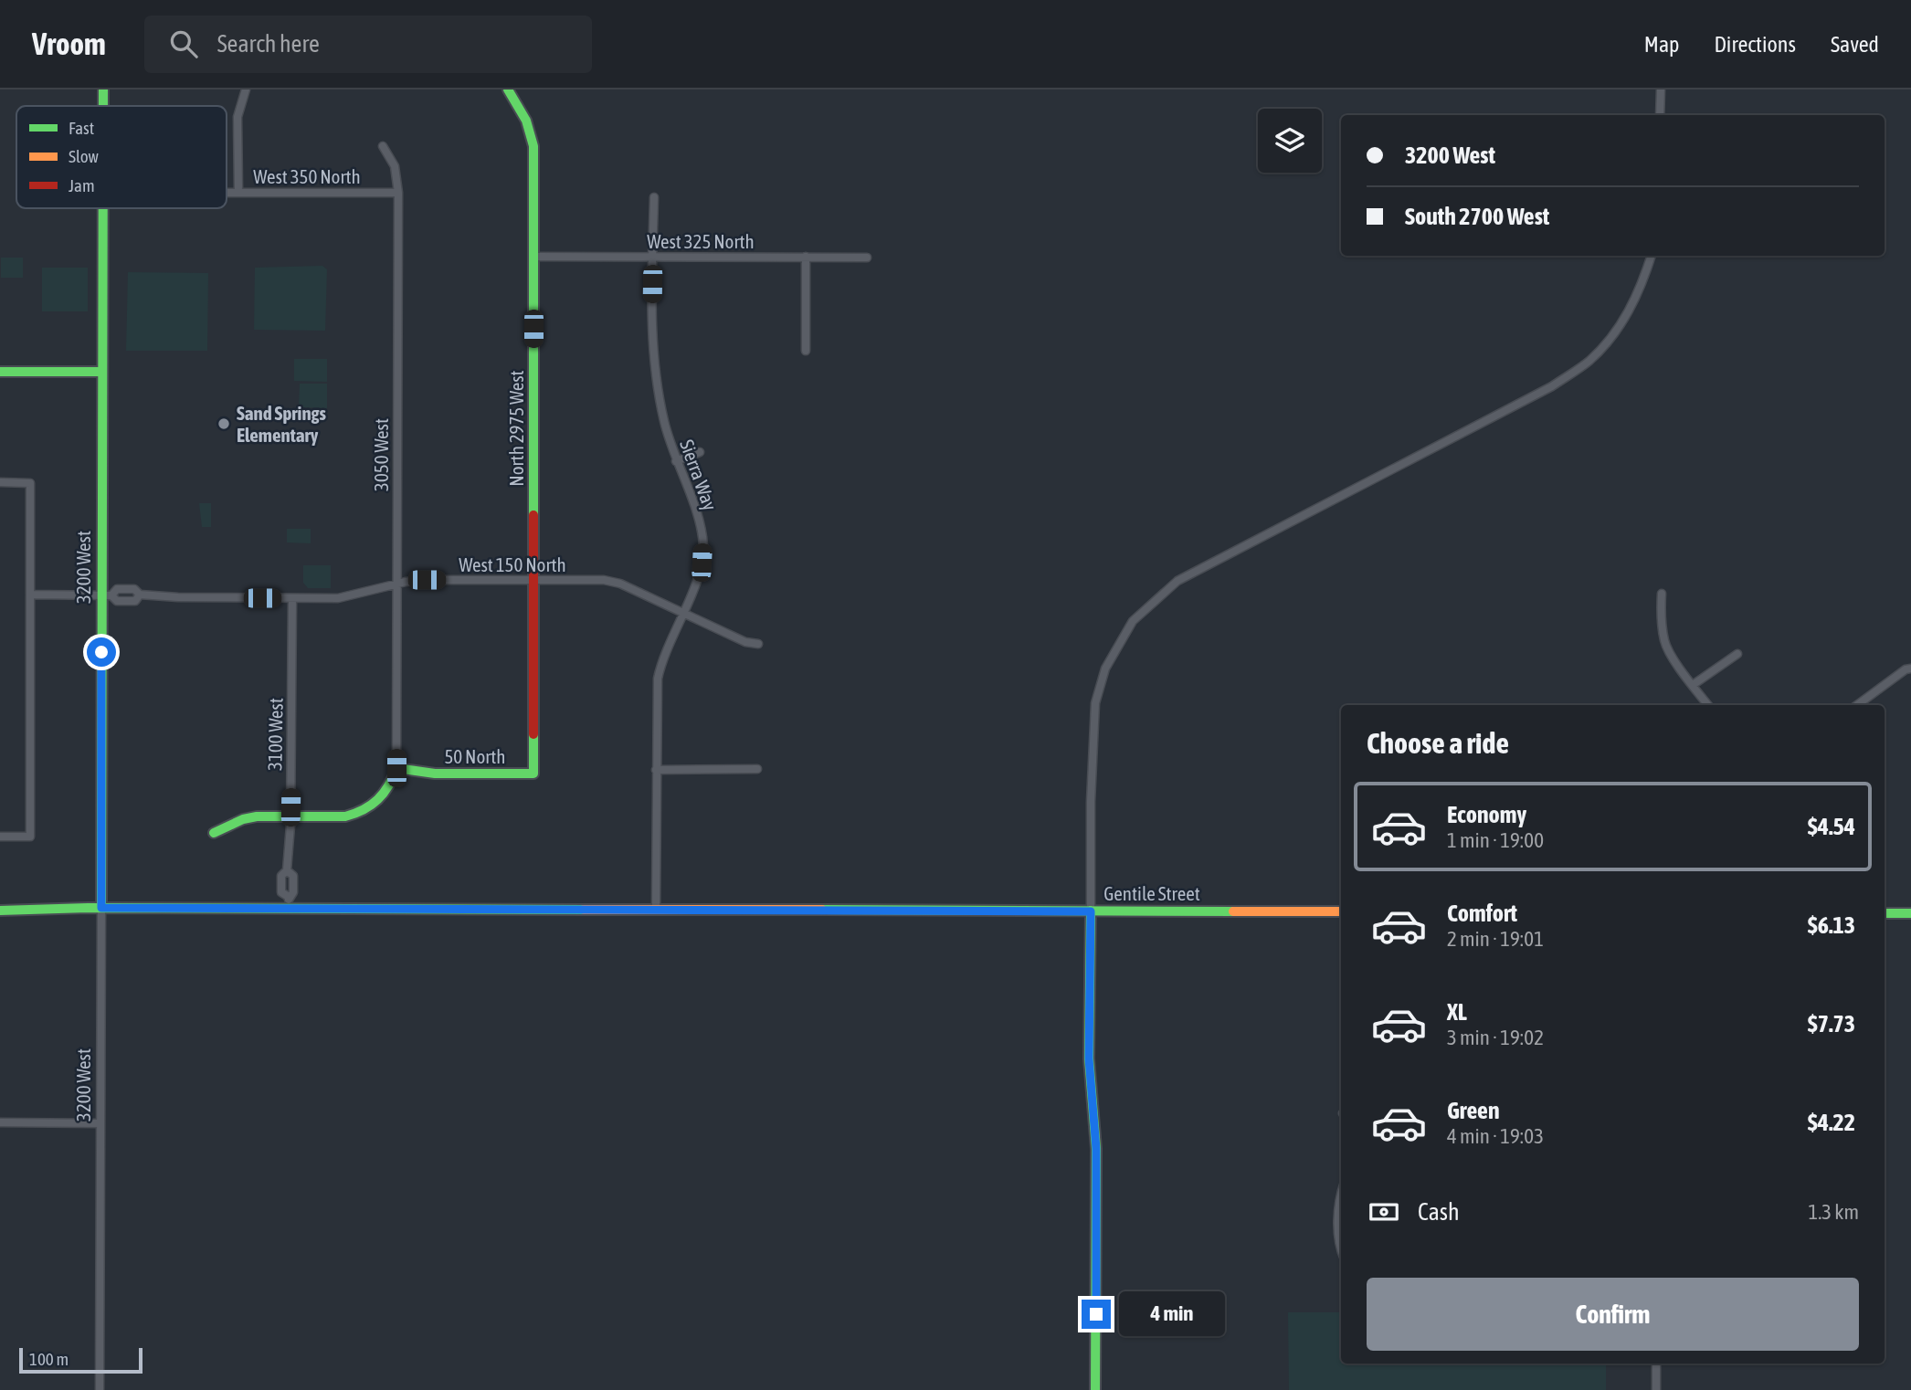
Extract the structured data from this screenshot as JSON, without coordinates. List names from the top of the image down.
{
  "streets": {
    "street": [
      "West 350 North",
      "West 325 North",
      "North 2975 West",
      "3050 West",
      "Sierra Way",
      "West 150 North",
      "3200 West",
      "3100 West",
      "50 North",
      "Gentile Street"
    ]
  },
  "crossings": [
    ["West 350 North", "3050 West"],
    ["West 325 North", "North 2975 West"],
    ["West 325 North", "Sierra Way"],
    ["North 2975 West", "West 150 North"],
    ["North 2975 West", "50 North"],
    ["3050 West", "West 150 North"],
    ["3050 West", "50 North"],
    ["Sierra Way", "West 150 North"],
    ["Sierra Way", "Gentile Street"],
    ["West 150 North", "3200 West"],
    ["West 150 North", "3100 West"],
    ["3200 West", "Gentile Street"],
    ["3100 West", "Gentile Street"]
  ],
  "places": ["Sand Springs Elementary"],
  "legend": ["Fast", "Slow", "Jam"],
  "scale_bar": "100 m",
  "page": {
    "header": "Vroom",
    "search": "Search here",
    "nav": ["Map", "Directions", "Saved"],
    "banner": ["3200 West", "South 2700 West"],
    "heading": "Choose a ride",
    "list": [
      {
        "name": "Economy",
        "note": "1 min · 19:00",
        "value": "$4.54"
      },
      {
        "name": "Comfort",
        "note": "2 min · 19:01",
        "value": "$6.13"
      },
      {
        "name": "XL",
        "note": "3 min · 19:02",
        "value": "$7.73"
      },
      {
        "name": "Green",
        "note": "4 min · 19:03",
        "value": "$4.22"
      }
    ],
    "pay": ["Cash", "1.3 km"],
    "buttons": "Confirm",
    "bubble": "4 min",
    "scale": "100 m"
  }
}
